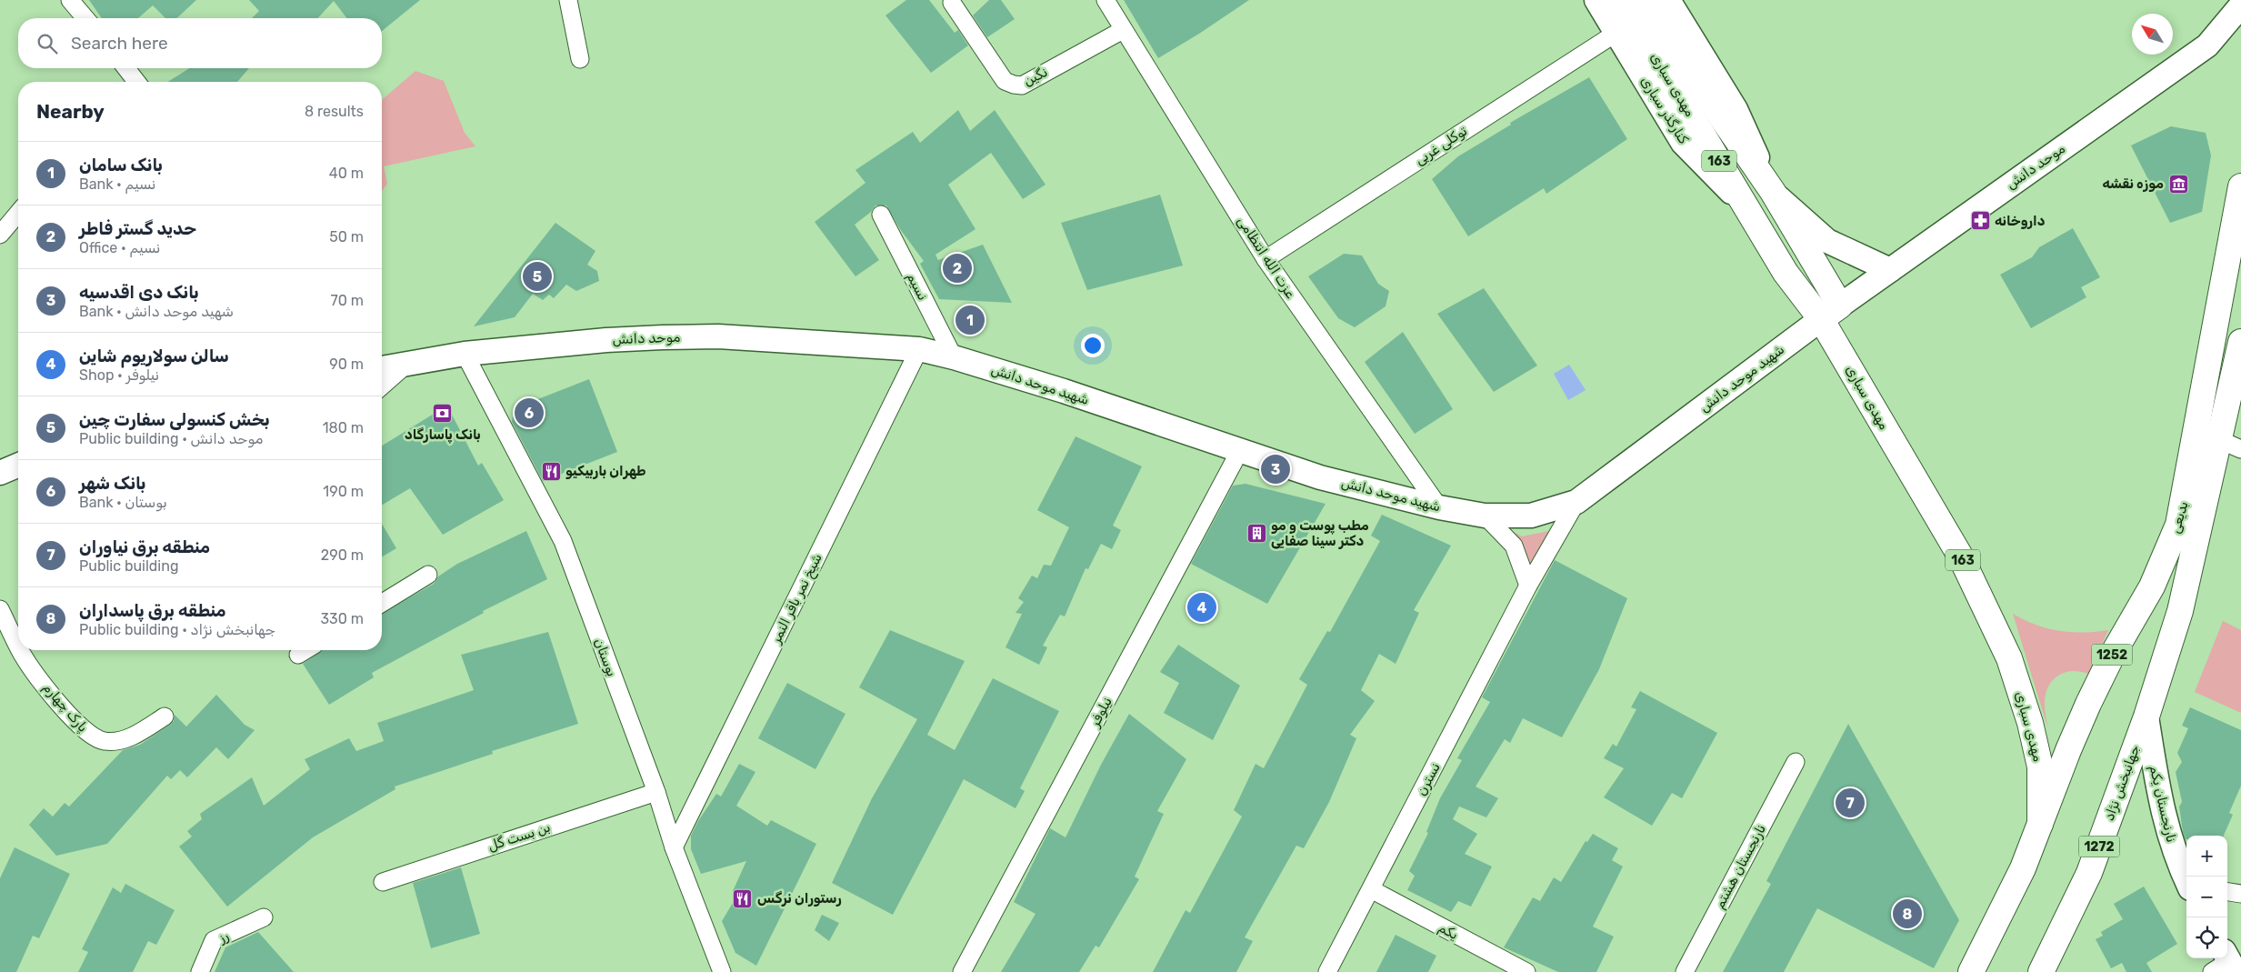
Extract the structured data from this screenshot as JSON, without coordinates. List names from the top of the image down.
{
  "streets": {
    "main road": [
      "مهدی سباری",
      "کنارگذر سباری",
      "163",
      "موحد دانش",
      "شهید موحد دانش",
      "بدیعی",
      "1252",
      "جهانبخش نژاد",
      "نارنجستان یکم",
      "1272"
    ],
    "street": [
      "نگین",
      "توکلی غربی",
      "عزت الله انتظامی",
      "نسیم",
      "شیخ نمر باقر النمر",
      "بوستان",
      "پارک چهارم",
      "نیلوفر",
      "نسترن",
      "بن بست گل",
      "نارنجستان هشتم",
      "یکم",
      "رز"
    ]
  },
  "crossings": [
    ["نگین", "عزت الله انتظامی"],
    ["مهدی سباری", "کنارگذر سباری"],
    ["مهدی سباری", "موحد دانش"],
    ["مهدی سباری", "شهید موحد دانش"],
    ["مهدی سباری", "بدیعی"],
    ["کنارگذر سباری", "توکلی غربی"],
    ["توکلی غربی", "عزت الله انتظامی"],
    ["موحد دانش", "شهید موحد دانش"],
    ["موحد دانش", "شیخ نمر باقر النمر"],
    ["موحد دانش", "بوستان"],
    ["عزت الله انتظامی", "شهید موحد دانش"],
    ["نسیم", "شهید موحد دانش"],
    ["شهید موحد دانش", "شیخ نمر باقر النمر"],
    ["شهید موحد دانش", "نیلوفر"],
    ["شهید موحد دانش", "نسترن"],
    ["بدیعی", "جهانبخش نژاد"],
    ["بدیعی", "نارنجستان یکم"],
    ["شیخ نمر باقر النمر", "بوستان"],
    ["بوستان", "بن بست گل"],
    ["نسترن", "یکم"],
    ["جهانبخش نژاد", "نارنجستان یکم"]
  ],
  "places": {
    "museum": ["موزه نقشه"],
    "pharmacy": ["داروخانه"],
    "bank": ["بانک پاسارگاد"],
    "restaurant": ["طهران باربیکیو", "رستوران نرگس"],
    "building": ["مطب پوست و مو دکتر سینا صفایی"]
  },
  "north": "top left",
  "page": {
    "search": "Search here",
    "heading": ["Nearby", "8 results"],
    "list": [
      {
        "mark": "1",
        "name": "بانک سامان",
        "note": "Bank · نسیم",
        "value": "40 m"
      },
      {
        "mark": "2",
        "name": "حدید گستر فاطر",
        "note": "Office · نسیم",
        "value": "50 m"
      },
      {
        "mark": "3",
        "name": "بانک دی اقدسیه",
        "note": "Bank · شهید موحد دانش",
        "value": "70 m"
      },
      {
        "mark": "4",
        "name": "سالن سولاریوم شاین",
        "note": "Shop · نیلوفر",
        "value": "90 m"
      },
      {
        "mark": "5",
        "name": "بخش کنسولی سفارت چین",
        "note": "Public building · موحد دانش",
        "value": "180 m"
      },
      {
        "mark": "6",
        "name": "بانک شهر",
        "note": "Bank · بوستان",
        "value": "190 m"
      },
      {
        "mark": "7",
        "name": "منطقه برق نیاوران",
        "note": "Public building",
        "value": "290 m"
      },
      {
        "mark": "8",
        "name": "منطقه برق پاسداران",
        "note": "Public building · جهانبخش نژاد",
        "value": "330 m"
      }
    ],
    "pins": [
      "2",
      "5",
      "1",
      "6",
      "3",
      "4",
      "7",
      "8"
    ],
    "map_buttons": ["+", "−"]
  }
}
